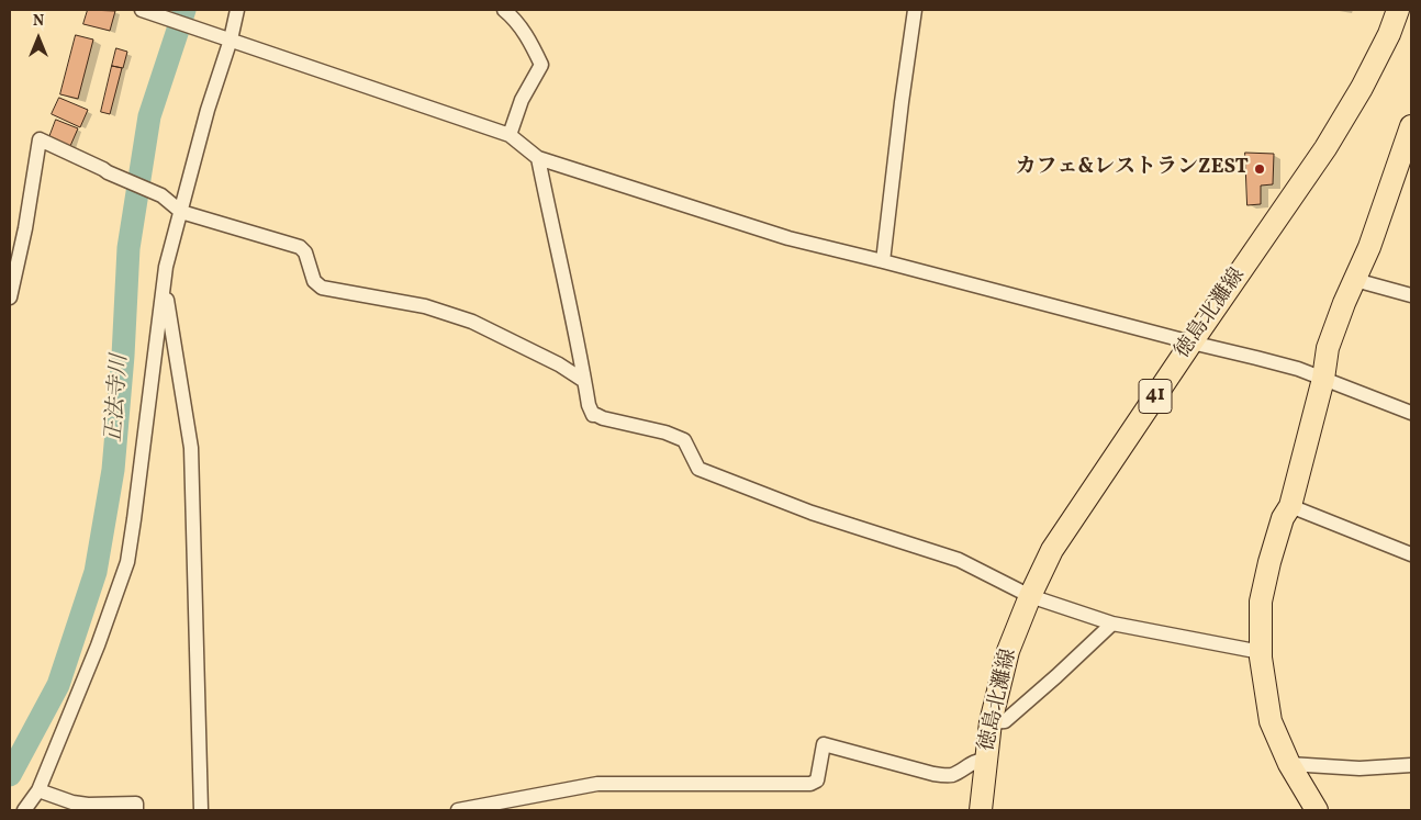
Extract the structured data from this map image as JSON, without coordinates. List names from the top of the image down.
{
  "streets": {
    "main road": ["徳島北灘線", "41"]
  },
  "water": ["正法寺川"],
  "places": ["カフェ&レストランZEST"],
  "north": "top"
}
